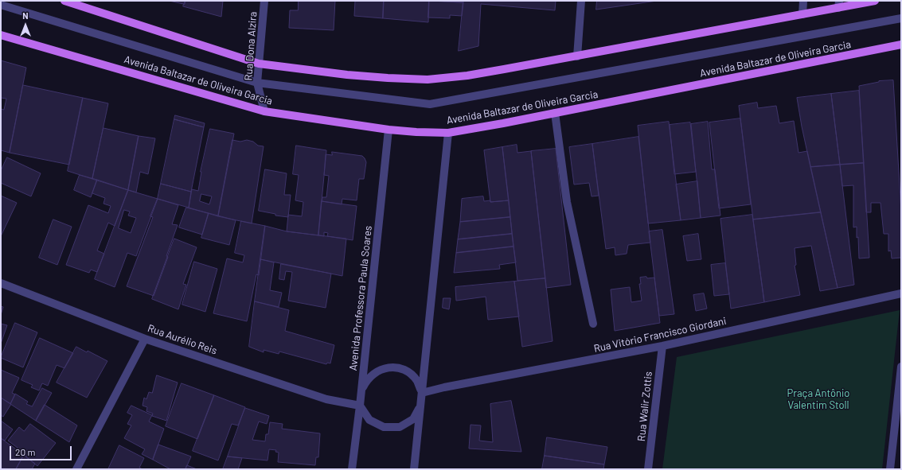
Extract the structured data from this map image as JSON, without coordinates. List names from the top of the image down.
{
  "streets": {
    "main road": ["Avenida Baltazar de Oliveira Garcia"],
    "street": [
      "Rua Dona Alzira",
      "Avenida Professora Paula Soares",
      "Rua Vitório Francisco Giordani",
      "Rua Aurélio Reis",
      "Rua Walir Zottis"
    ]
  },
  "crossings": [
    ["Rua Dona Alzira", "Avenida Baltazar de Oliveira Garcia"],
    ["Avenida Baltazar de Oliveira Garcia", "Avenida Professora Paula Soares"],
    ["Avenida Professora Paula Soares", "Rua Vitório Francisco Giordani"],
    ["Avenida Professora Paula Soares", "Rua Aurélio Reis"],
    ["Rua Vitório Francisco Giordani", "Rua Aurélio Reis"],
    ["Rua Vitório Francisco Giordani", "Rua Walir Zottis"]
  ],
  "parks": ["Praça Antônio Valentim Stoll"],
  "scale_bar": "20 m",
  "north": "top"
}
